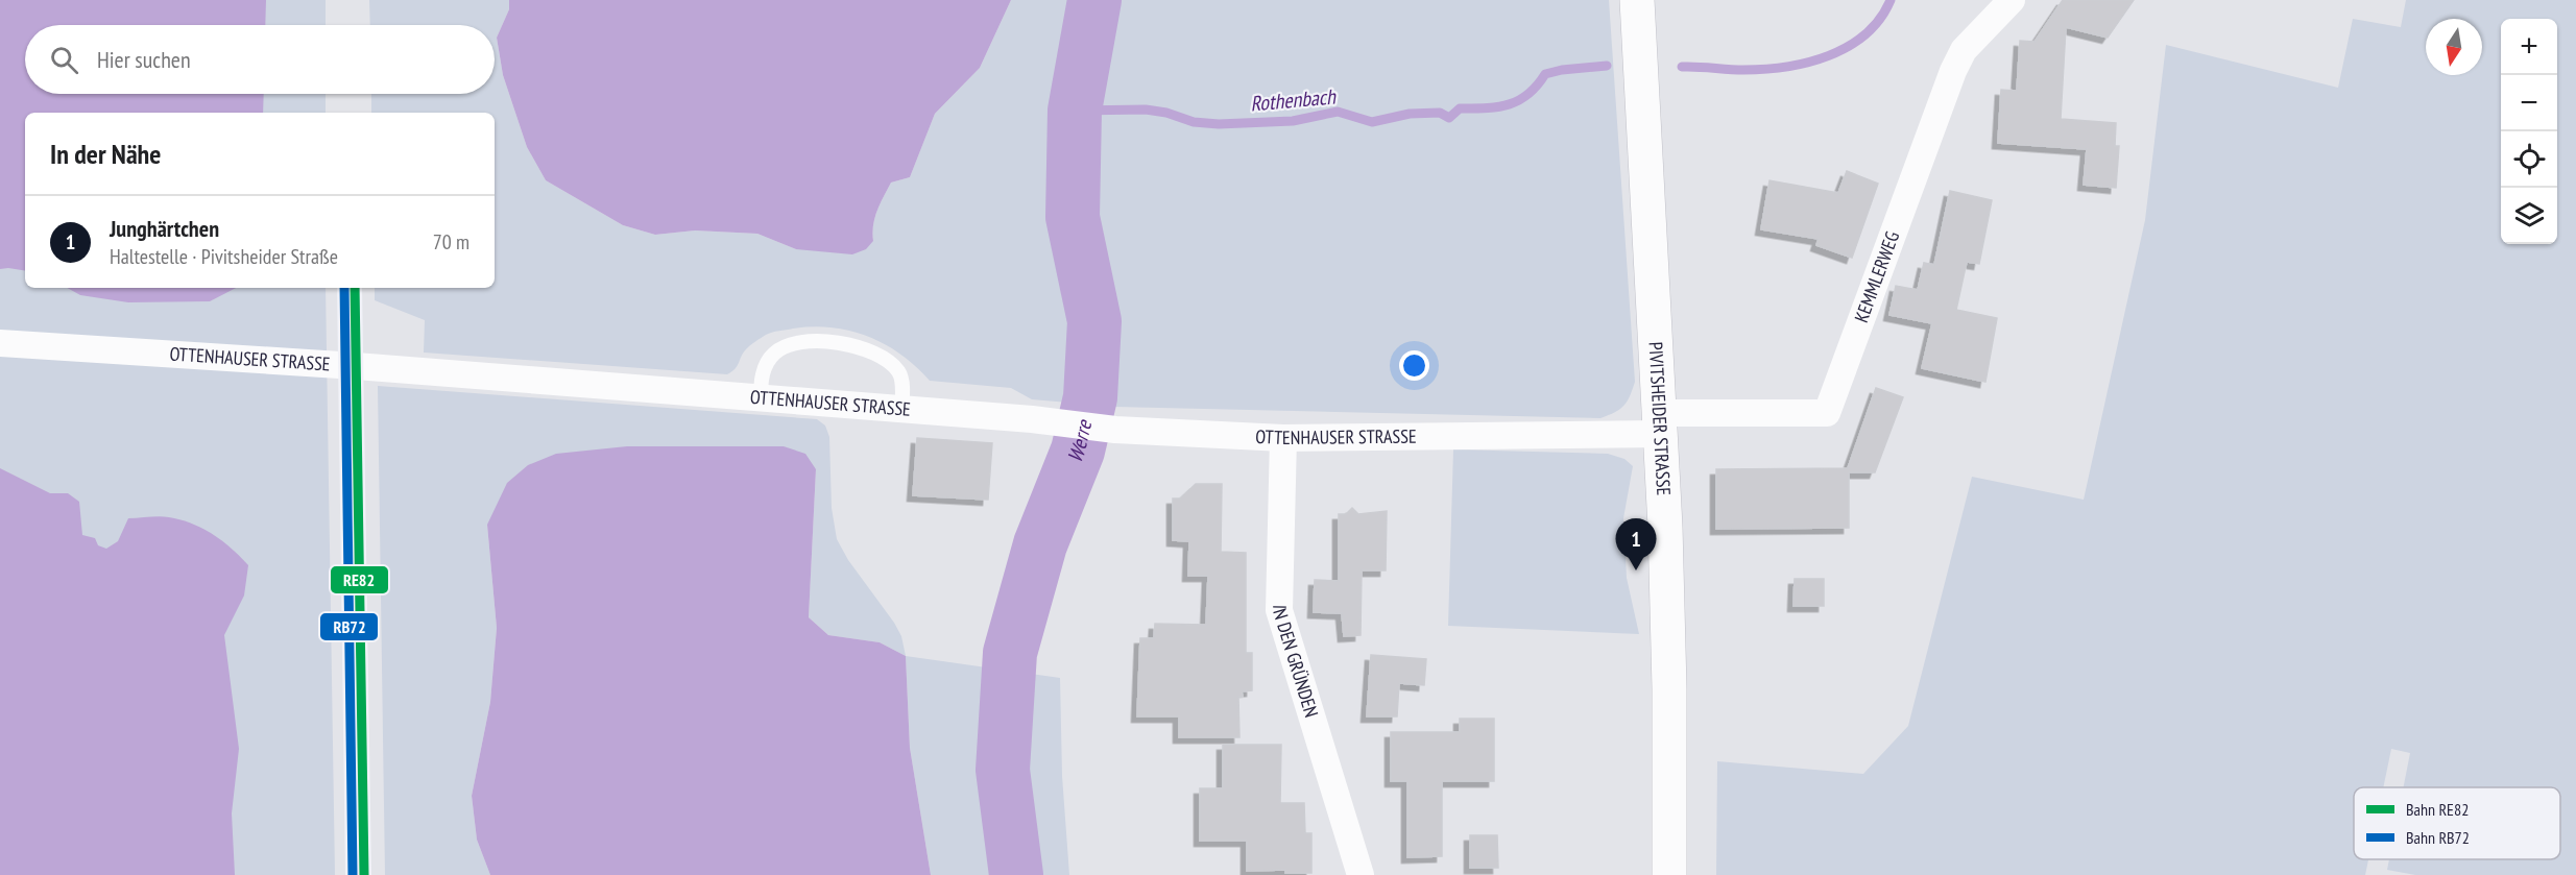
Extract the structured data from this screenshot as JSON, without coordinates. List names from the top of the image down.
{
  "streets": {
    "main road": ["PIVITSHEIDER STRASSE"],
    "street": ["KEMMLERWEG", "OTTENHAUSER STRASSE", "IN DEN GRÜNDEN"]
  },
  "crossings": [
    ["KEMMLERWEG", "OTTENHAUSER STRASSE"],
    ["KEMMLERWEG", "PIVITSHEIDER STRASSE"],
    ["OTTENHAUSER STRASSE", "PIVITSHEIDER STRASSE"],
    ["OTTENHAUSER STRASSE", "IN DEN GRÜNDEN"]
  ],
  "water": ["Rothenbach", "Werre"],
  "lines": ["rail line RE82", "rail line RB72"],
  "legend": ["Bahn RE82", "Bahn RB72"],
  "north": "bottom",
  "page": {
    "map_buttons": ["+", "−"],
    "search": "Hier suchen",
    "heading": "In der Nähe",
    "list": [
      {
        "mark": "1",
        "name": "Junghärtchen",
        "note": "Haltestelle · Pivitsheider Straße",
        "value": "70 m"
      }
    ],
    "pins": "1"
  }
}
